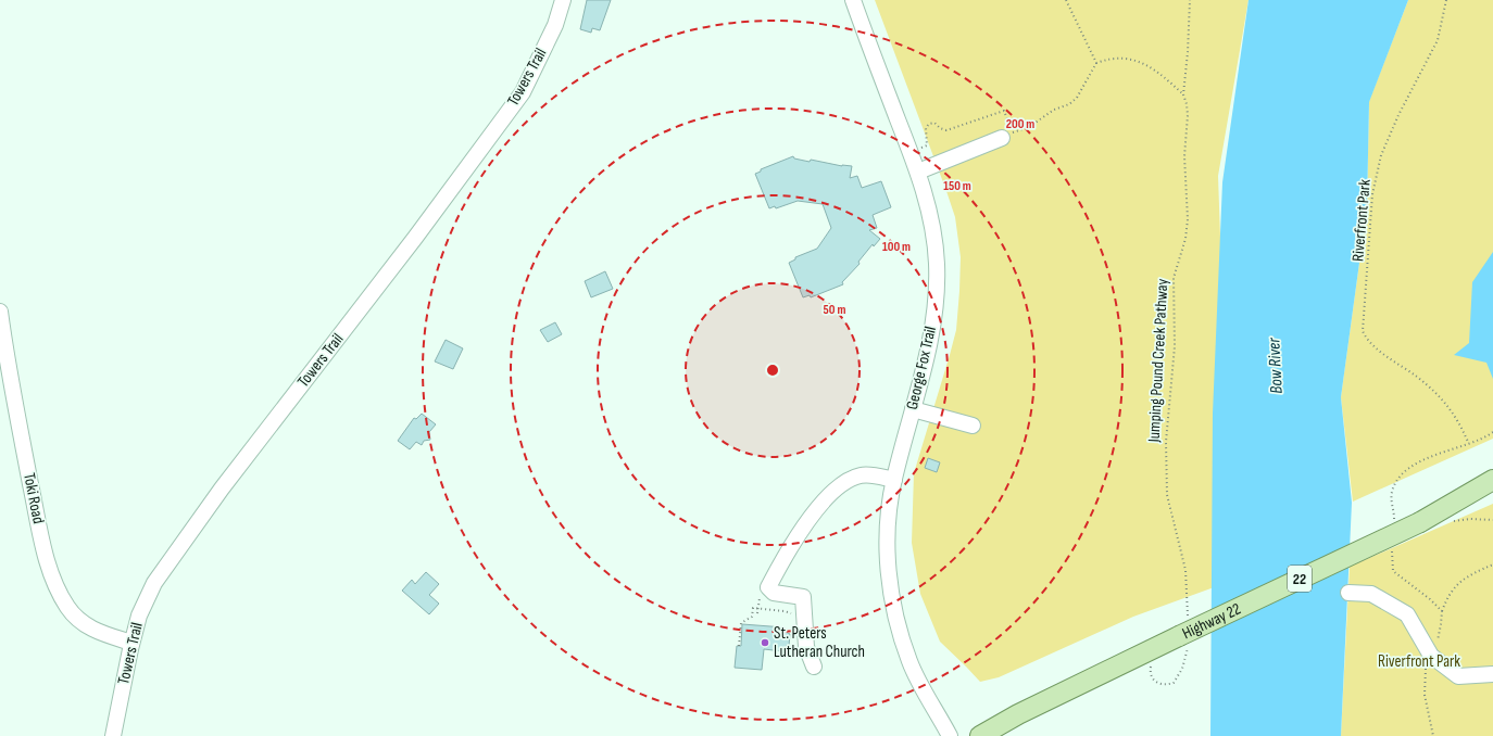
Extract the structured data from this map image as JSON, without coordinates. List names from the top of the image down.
{
  "streets": {
    "main road": ["22", "Highway 22"],
    "street": ["Towers Trail", "George Fox Trail", "Toki Road"],
    "path": ["Riverfront Park", "Jumping Pound Creek Pathway"]
  },
  "crossings": [
    ["Towers Trail", "Toki Road"]
  ],
  "water": ["Bow River"],
  "parks": ["Riverfront Park"],
  "places": ["St. Peters Lutheran Church"],
  "rings": [
    "200 m",
    "150 m",
    "100 m",
    "50 m"
  ]
}
